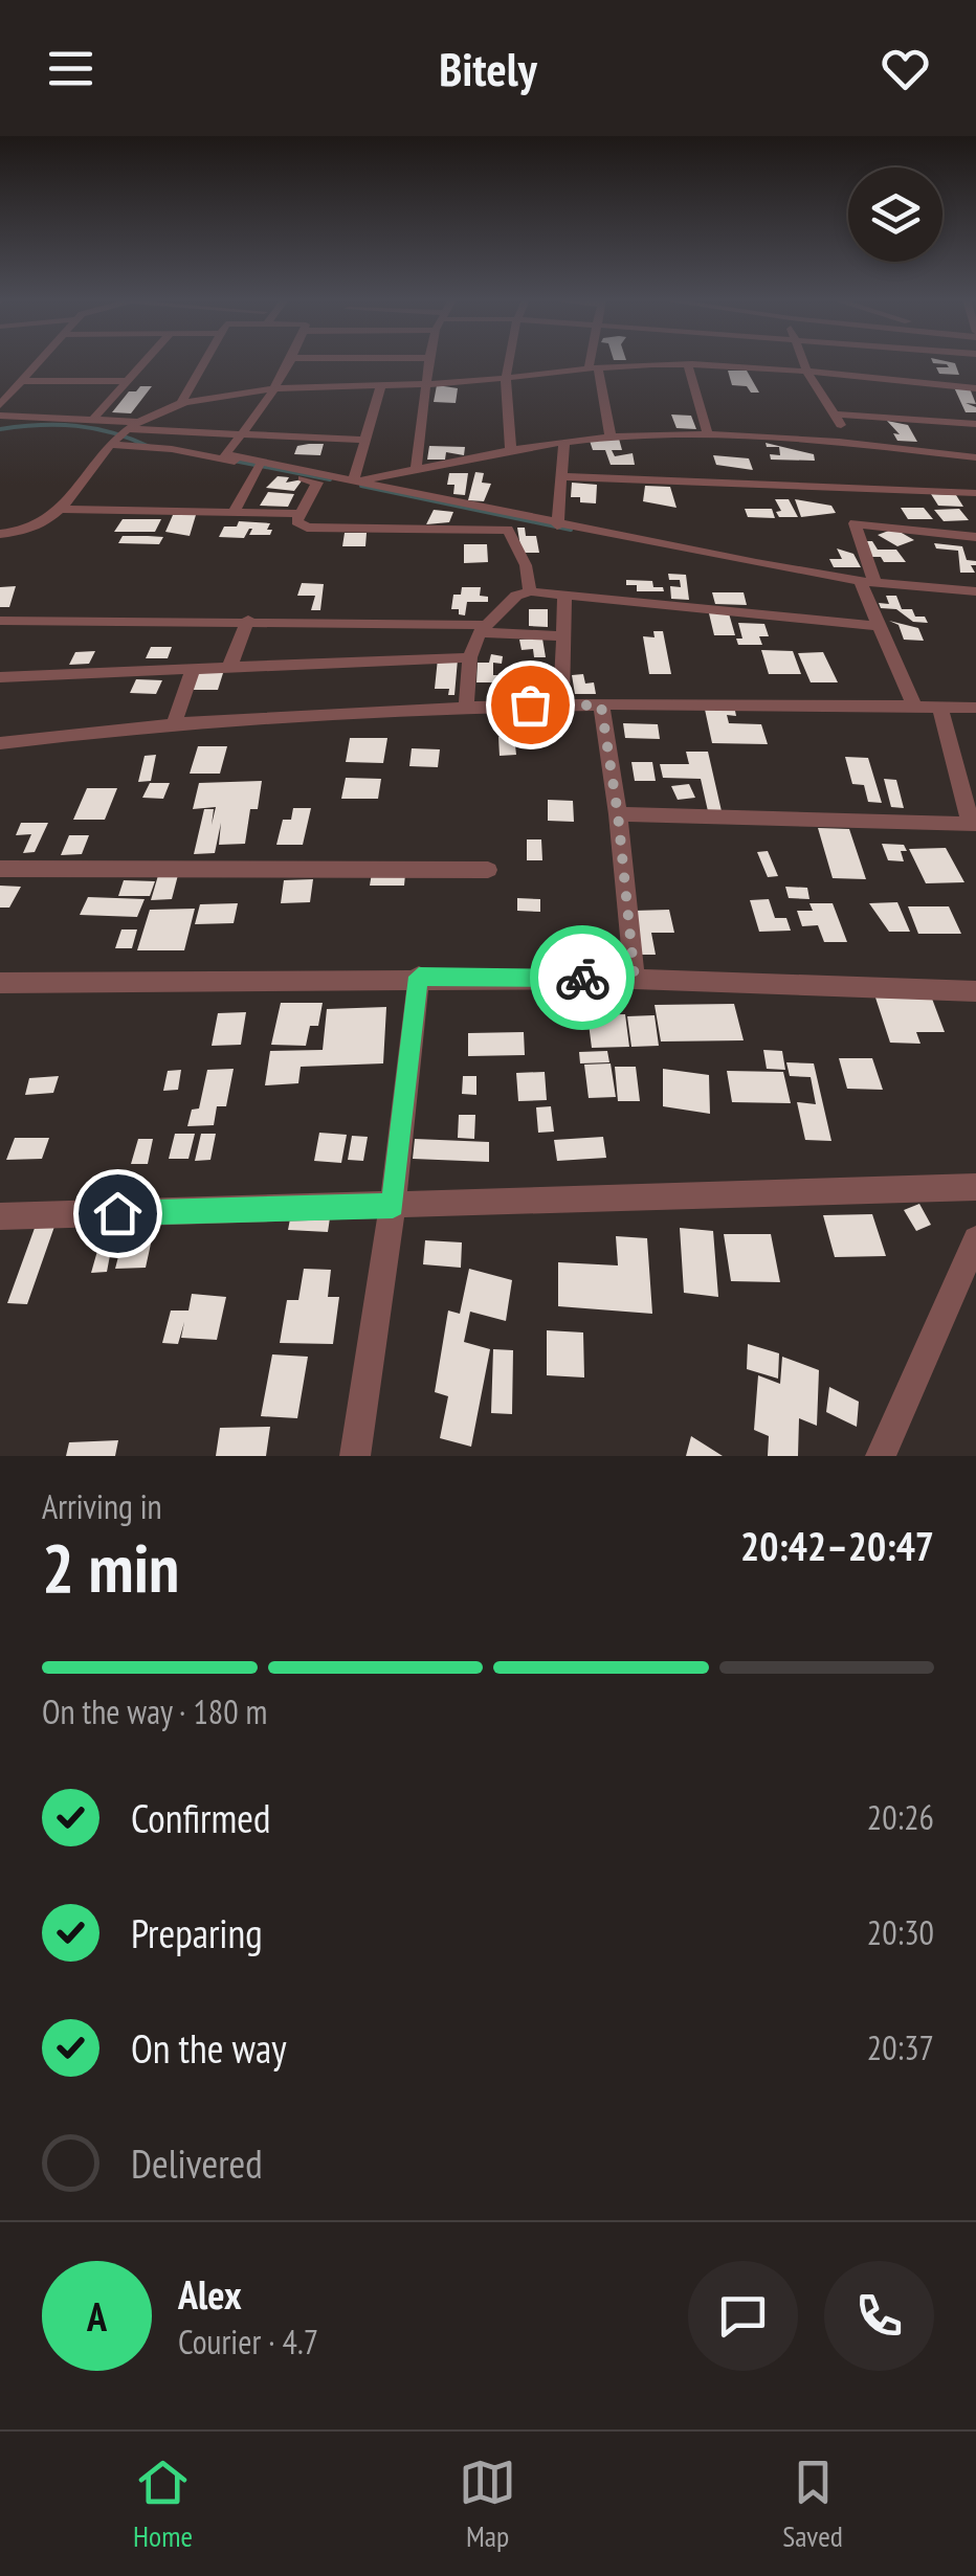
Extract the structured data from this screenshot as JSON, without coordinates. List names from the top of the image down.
{
  "page": {
    "header": "Bitely",
    "heading": ["2 min", "Arriving in", "20:42–20:47"],
    "panel": ["Alex", "Courier · 4.7"],
    "bar": "On the way · 180 m",
    "list": [
      ["Confirmed", "20:26"],
      ["Preparing", "20:30"],
      ["On the way", "20:37"],
      "Delivered"
    ],
    "round": "A",
    "tabs": ["Home", "Map", "Saved"]
  }
}
